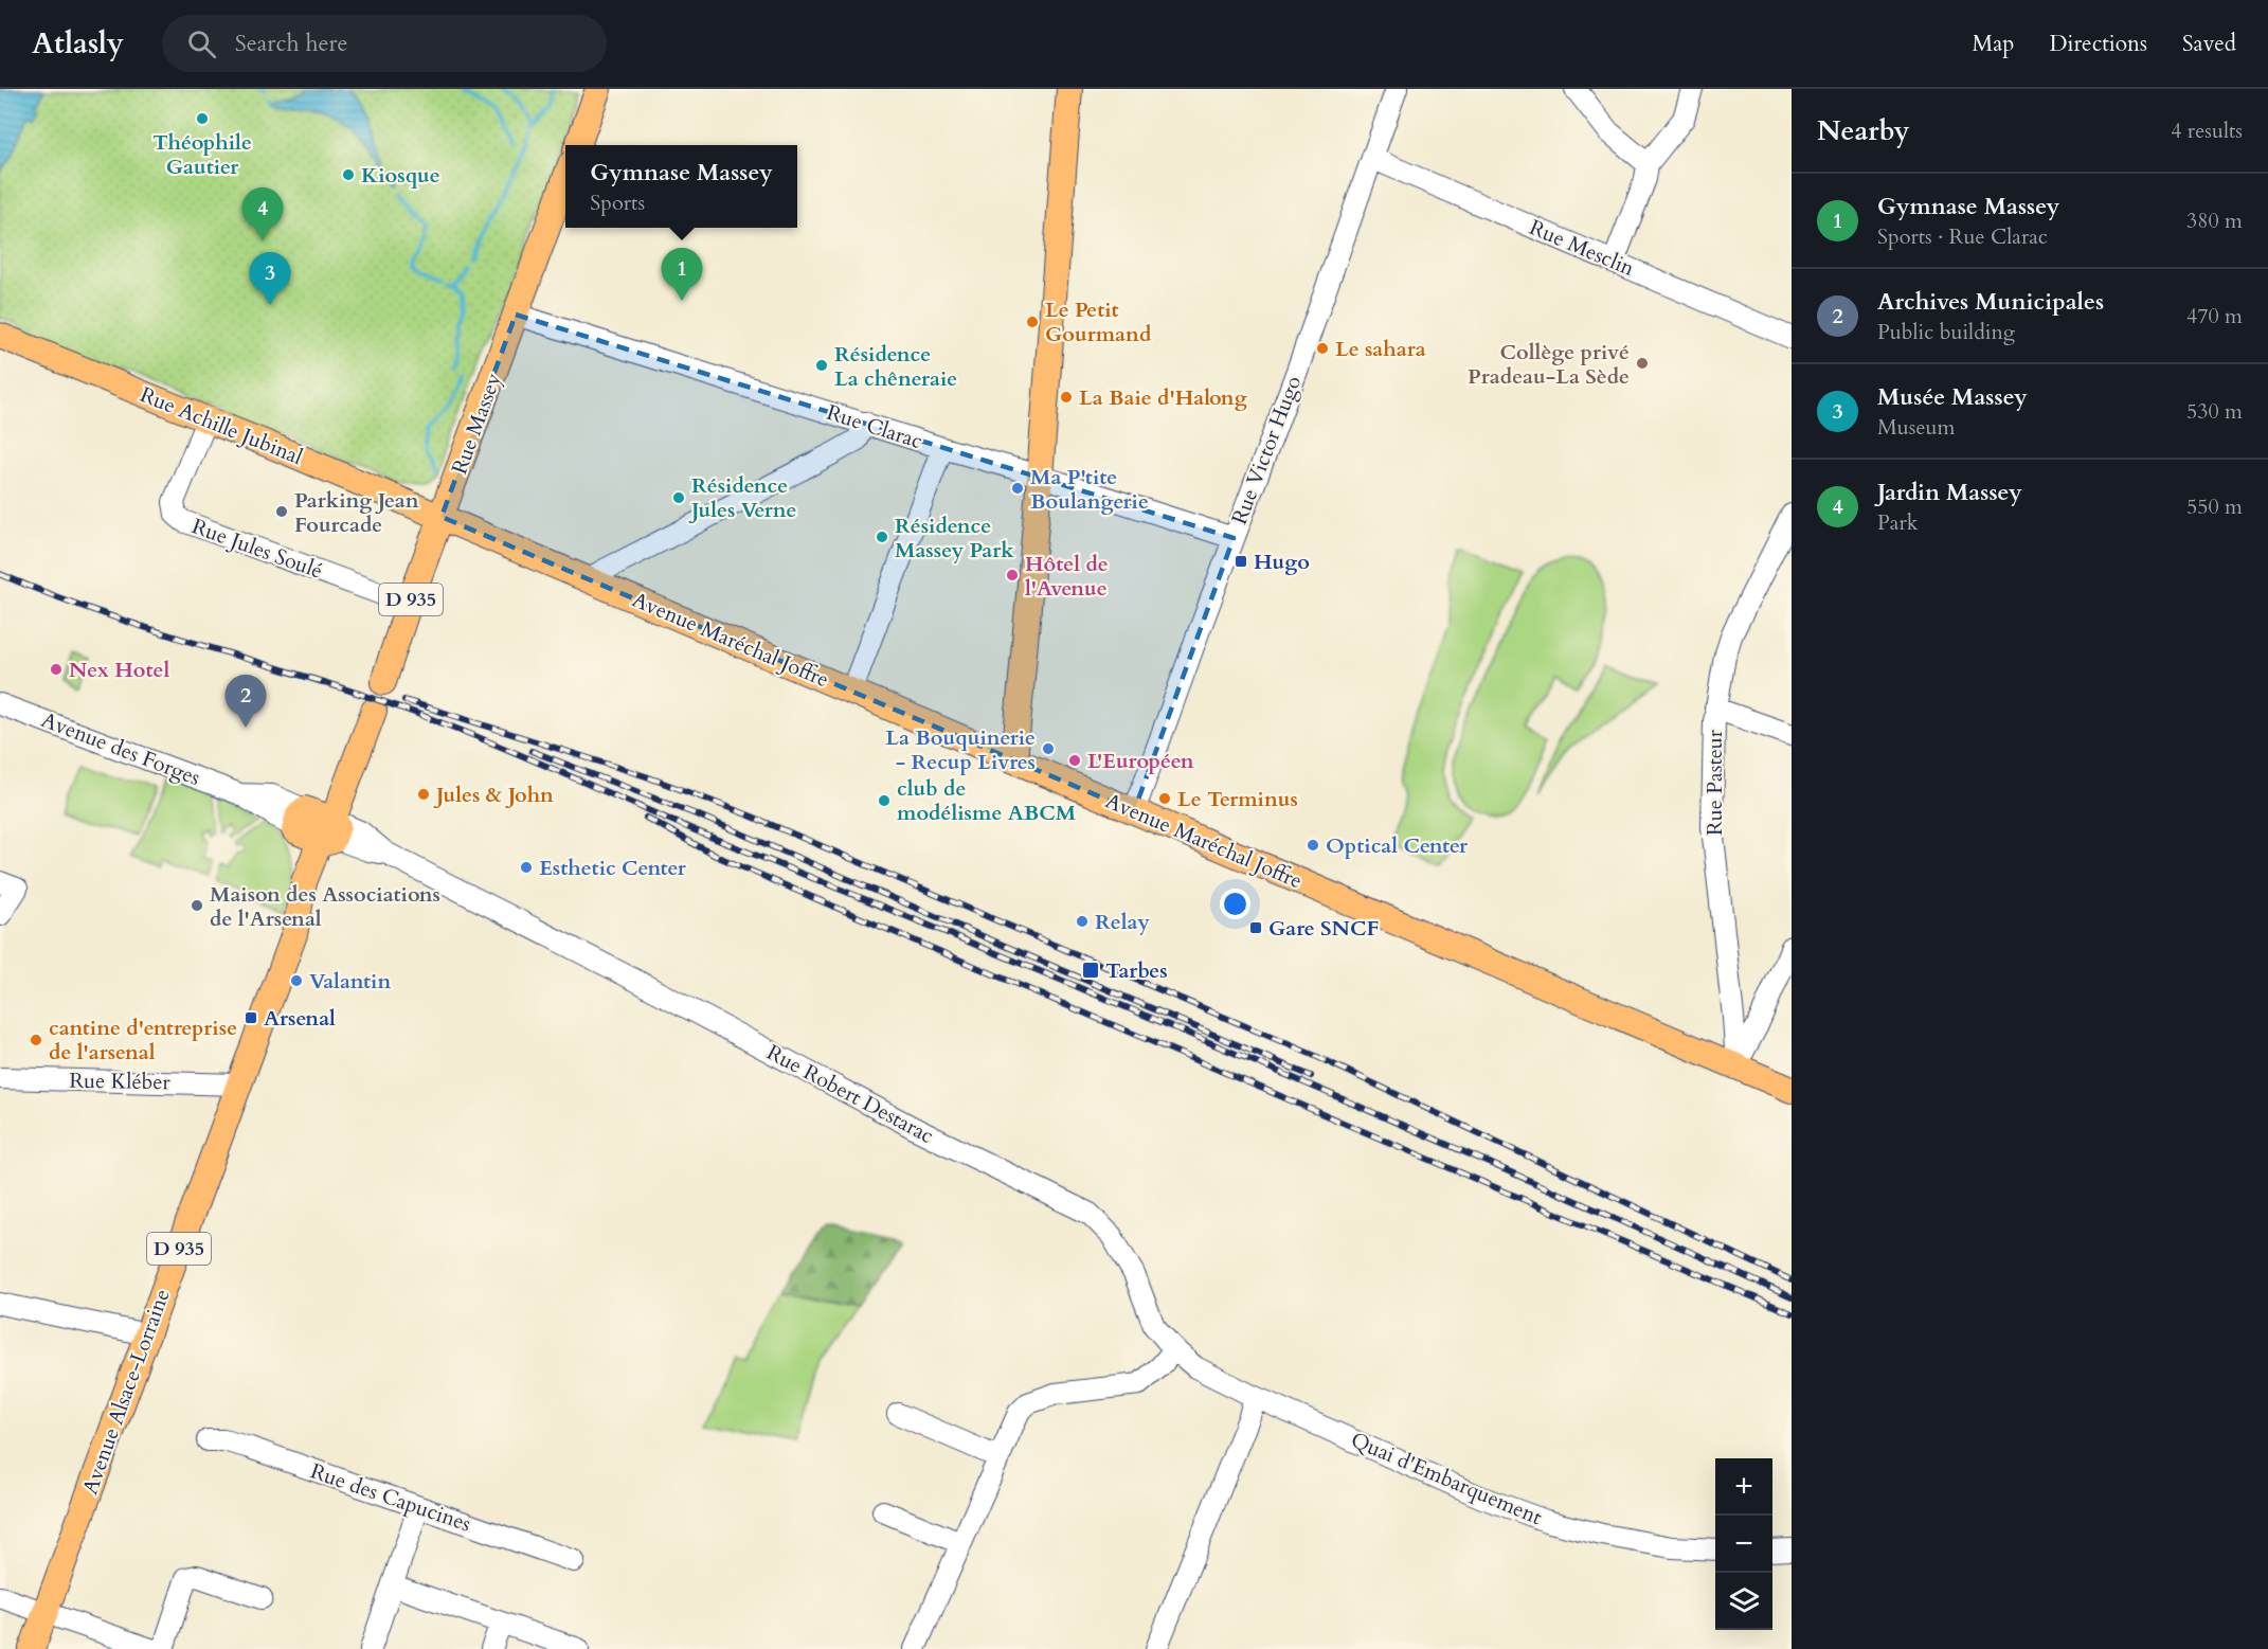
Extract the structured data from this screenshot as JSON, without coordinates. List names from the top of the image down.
{
  "streets": {
    "main road": [
      "Rue Massey",
      "Rue Achille Jubinal",
      "D 935",
      "Avenue Maréchal Joffre",
      "Avenue Alsace-Lorraine"
    ],
    "street": [
      "Rue Mesclin",
      "Rue Clarac",
      "Rue Victor Hugo",
      "Rue Jules Soulé",
      "Avenue des Forges",
      "Rue Pasteur",
      "Rue Kléber",
      "Rue Robert Destarac",
      "Quai d'Embarquement",
      "Rue des Capucines"
    ]
  },
  "crossings": [
    ["Rue Mesclin", "Rue Victor Hugo"],
    ["Rue Massey", "Rue Achille Jubinal"],
    ["Rue Massey", "Rue Clarac"],
    ["Rue Massey", "Avenue Maréchal Joffre"],
    ["Rue Achille Jubinal", "Rue Jules Soulé"],
    ["Rue Achille Jubinal", "Avenue Maréchal Joffre"],
    ["Rue Clarac", "Rue Victor Hugo"],
    ["Rue Victor Hugo", "Avenue Maréchal Joffre"],
    ["Avenue Maréchal Joffre", "Rue Pasteur"],
    ["Avenue des Forges", "Rue Robert Destarac"],
    ["Avenue des Forges", "Avenue Alsace-Lorraine"],
    ["Rue Kléber", "Avenue Alsace-Lorraine"],
    ["Rue Robert Destarac", "Avenue Alsace-Lorraine"],
    ["Rue Robert Destarac", "Quai d'Embarquement"]
  ],
  "places": {
    "other": [
      "Théophile Gautier",
      "Kiosque",
      "Le Petit Gourmand",
      "Le sahara",
      "Collège privé Pradeau-La Sède",
      "Résidence La chêneraie",
      "La Baie d'Halong",
      "Ma P'tite Boulangerie",
      "Résidence Jules Verne",
      "Parking Jean Fourcade",
      "Résidence Massey Park",
      "Hôtel de l'Avenue",
      "Nex Hotel",
      "La Bouquinerie - Recup Livres",
      "L'Européen",
      "Jules & John",
      "Le Terminus",
      "club de modélisme ABCM",
      "Optical Center",
      "Esthetic Center",
      "Maison des Associations de l'Arsenal",
      "Relay",
      "Valantin",
      "cantine d'entreprise de l'arsenal"
    ],
    "transit": [
      "Hugo",
      "Gare SNCF",
      "Tarbes",
      "Arsenal"
    ]
  },
  "page": {
    "header": "Atlasly",
    "search": "Search here",
    "nav": ["Map", "Directions", "Saved"],
    "heading": ["Nearby", "4 results"],
    "popup": ["Gymnase Massey", "Sports"],
    "list": [
      {
        "mark": "1",
        "name": "Gymnase Massey",
        "note": "Sports · Rue Clarac",
        "value": "380 m"
      },
      {
        "mark": "2",
        "name": "Archives Municipales",
        "note": "Public building",
        "value": "470 m"
      },
      {
        "mark": "3",
        "name": "Musée Massey",
        "note": "Museum",
        "value": "530 m"
      },
      {
        "mark": "4",
        "name": "Jardin Massey",
        "note": "Park",
        "value": "550 m"
      }
    ],
    "pins": [
      "4",
      "1",
      "3",
      "2"
    ],
    "map_buttons": ["+", "−"]
  }
}
